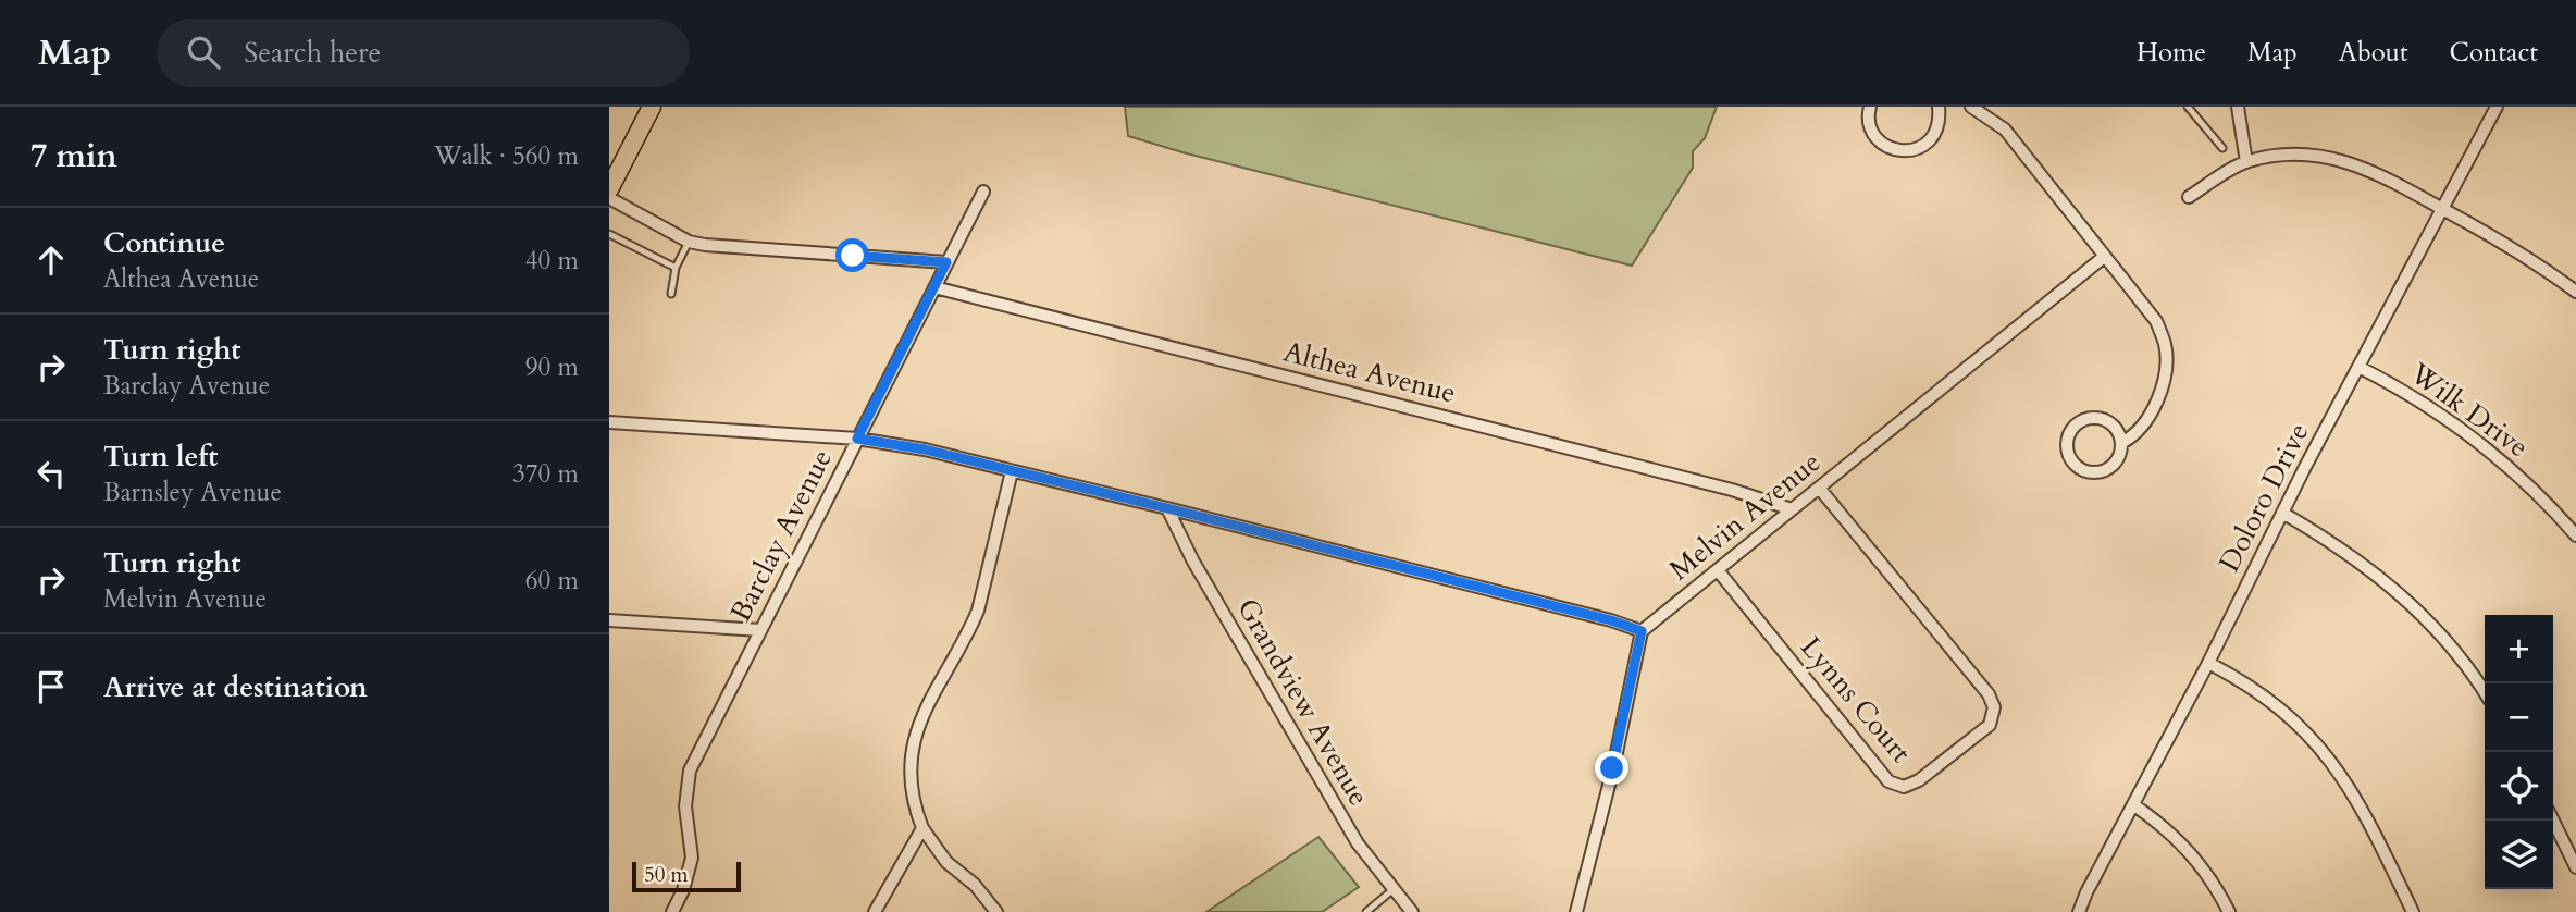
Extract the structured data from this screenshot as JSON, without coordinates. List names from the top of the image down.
{
  "streets": {
    "street": [
      "Althea Avenue",
      "Wilk Drive",
      "Doloro Drive",
      "Melvin Avenue",
      "Barclay Avenue",
      "Lynns Court",
      "Grandview Avenue"
    ]
  },
  "crossings": [
    ["Althea Avenue", "Melvin Avenue"],
    ["Althea Avenue", "Barclay Avenue"],
    ["Wilk Drive", "Doloro Drive"],
    ["Melvin Avenue", "Lynns Court"]
  ],
  "scale_bar": "50 m",
  "page": {
    "header": "Map",
    "search": "Search here",
    "nav": [
      "Home",
      "Map",
      "About",
      "Contact"
    ],
    "heading": ["7 min", "Walk · 560 m"],
    "list": [
      ["Continue", "Althea Avenue", "40 m"],
      ["Turn right", "Barclay Avenue", "90 m"],
      ["Turn left", "Barnsley Avenue", "370 m"],
      ["Turn right", "Melvin Avenue", "60 m"],
      "Arrive at destination"
    ],
    "map_buttons": ["+", "−"],
    "scale": "50 m"
  }
}
